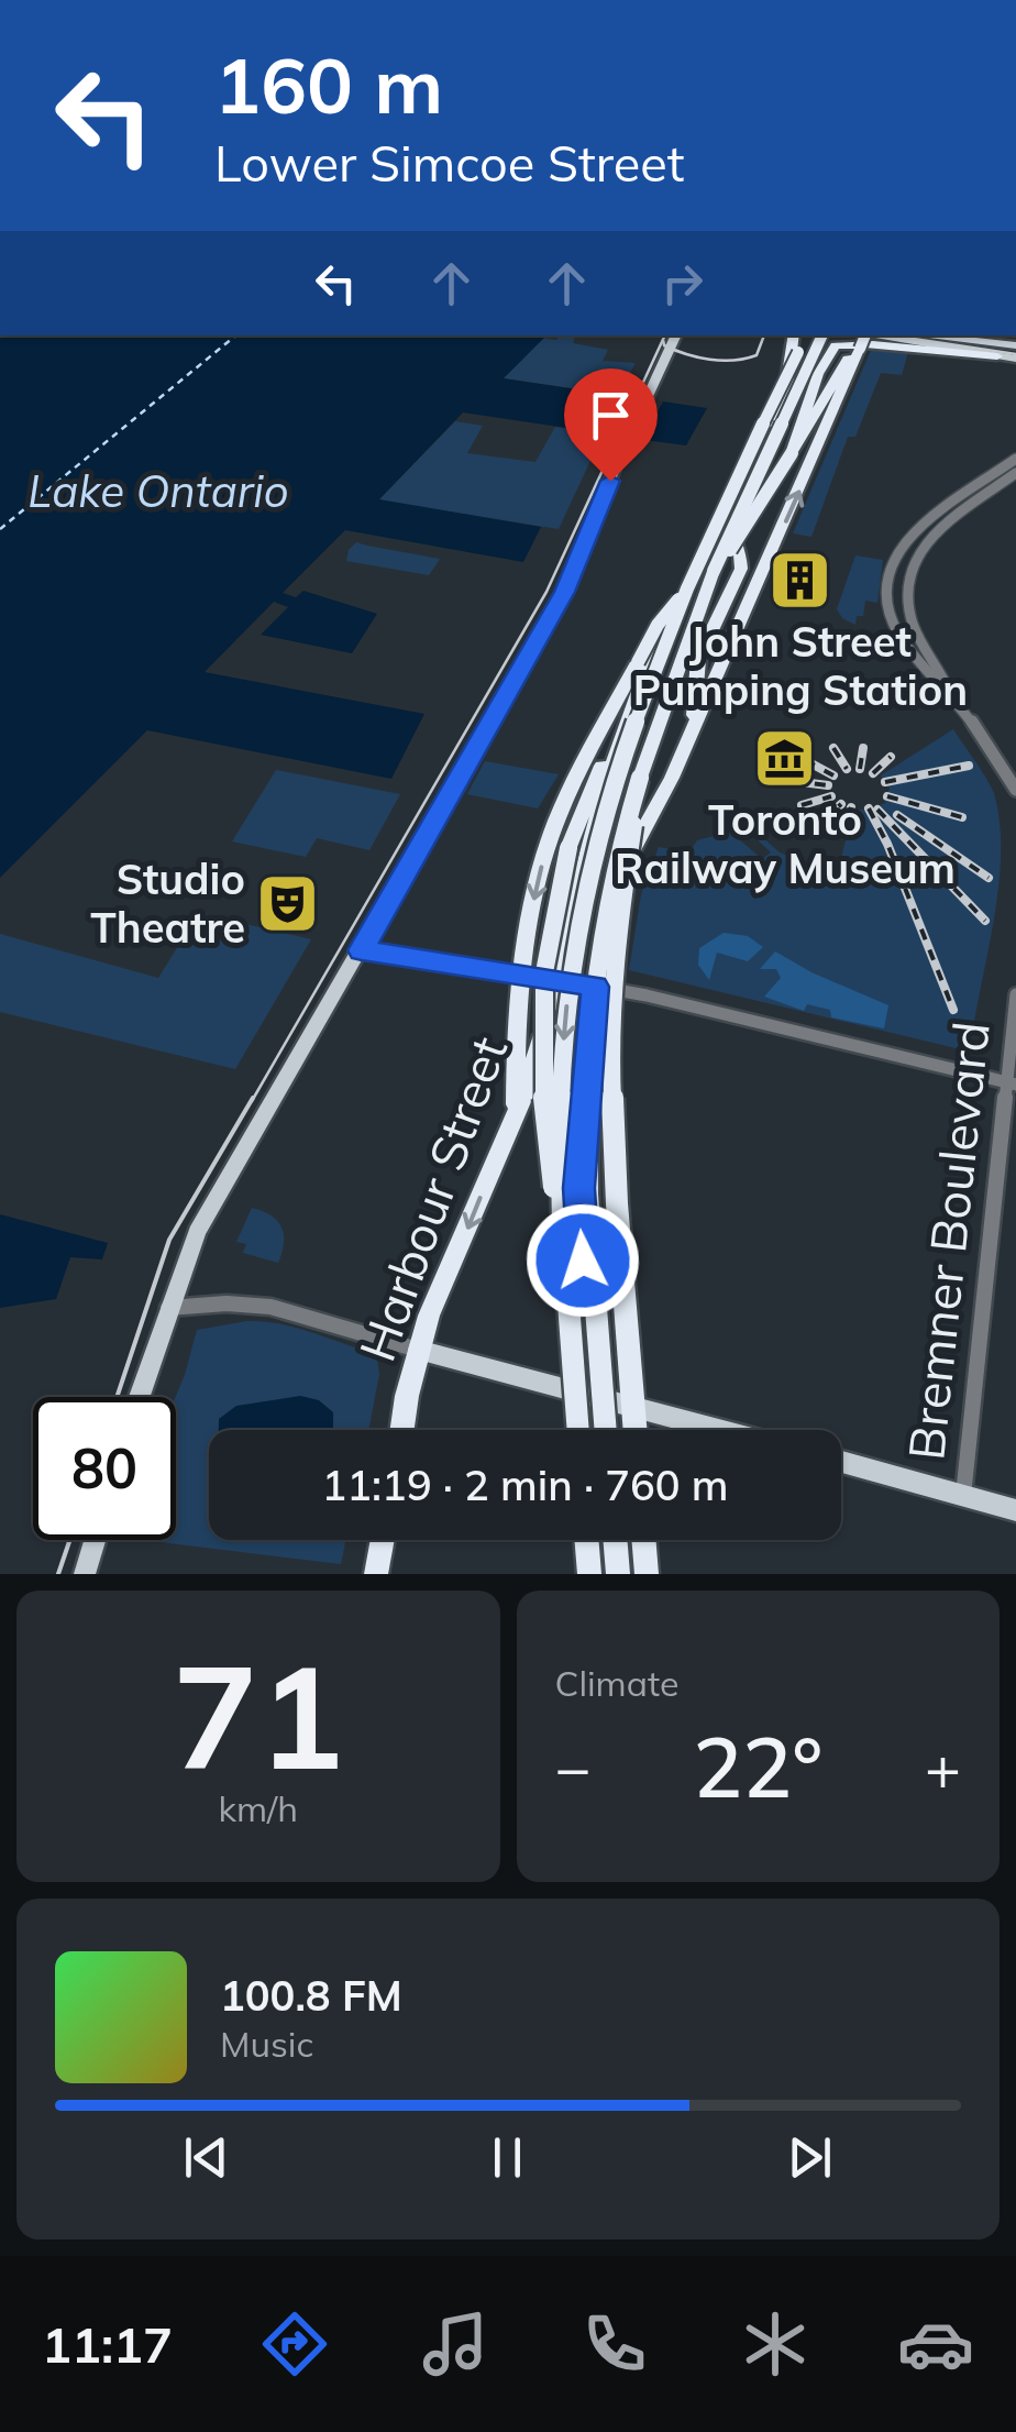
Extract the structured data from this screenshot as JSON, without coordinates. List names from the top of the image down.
{
  "streets": {
    "highway": ["Harbour Street"],
    "street": ["Bremner Boulevard"]
  },
  "water": ["Lake Ontario"],
  "places": {
    "building": ["John Street Pumping Station"],
    "museum": ["Toronto Railway Museum"],
    "theatre": ["Studio Theatre"]
  },
  "page": {
    "turn": ["160 m", "Lower Simcoe Street"],
    "limit": "80",
    "trip": "11:19 · 2 min · 760 m",
    "tile": [
      ["71", "km/h"],
      "Climate"
    ],
    "heat": ["−", "22°", "+"],
    "song": ["100.8 FM", "Music"],
    "tabs": "11:17"
  }
}
